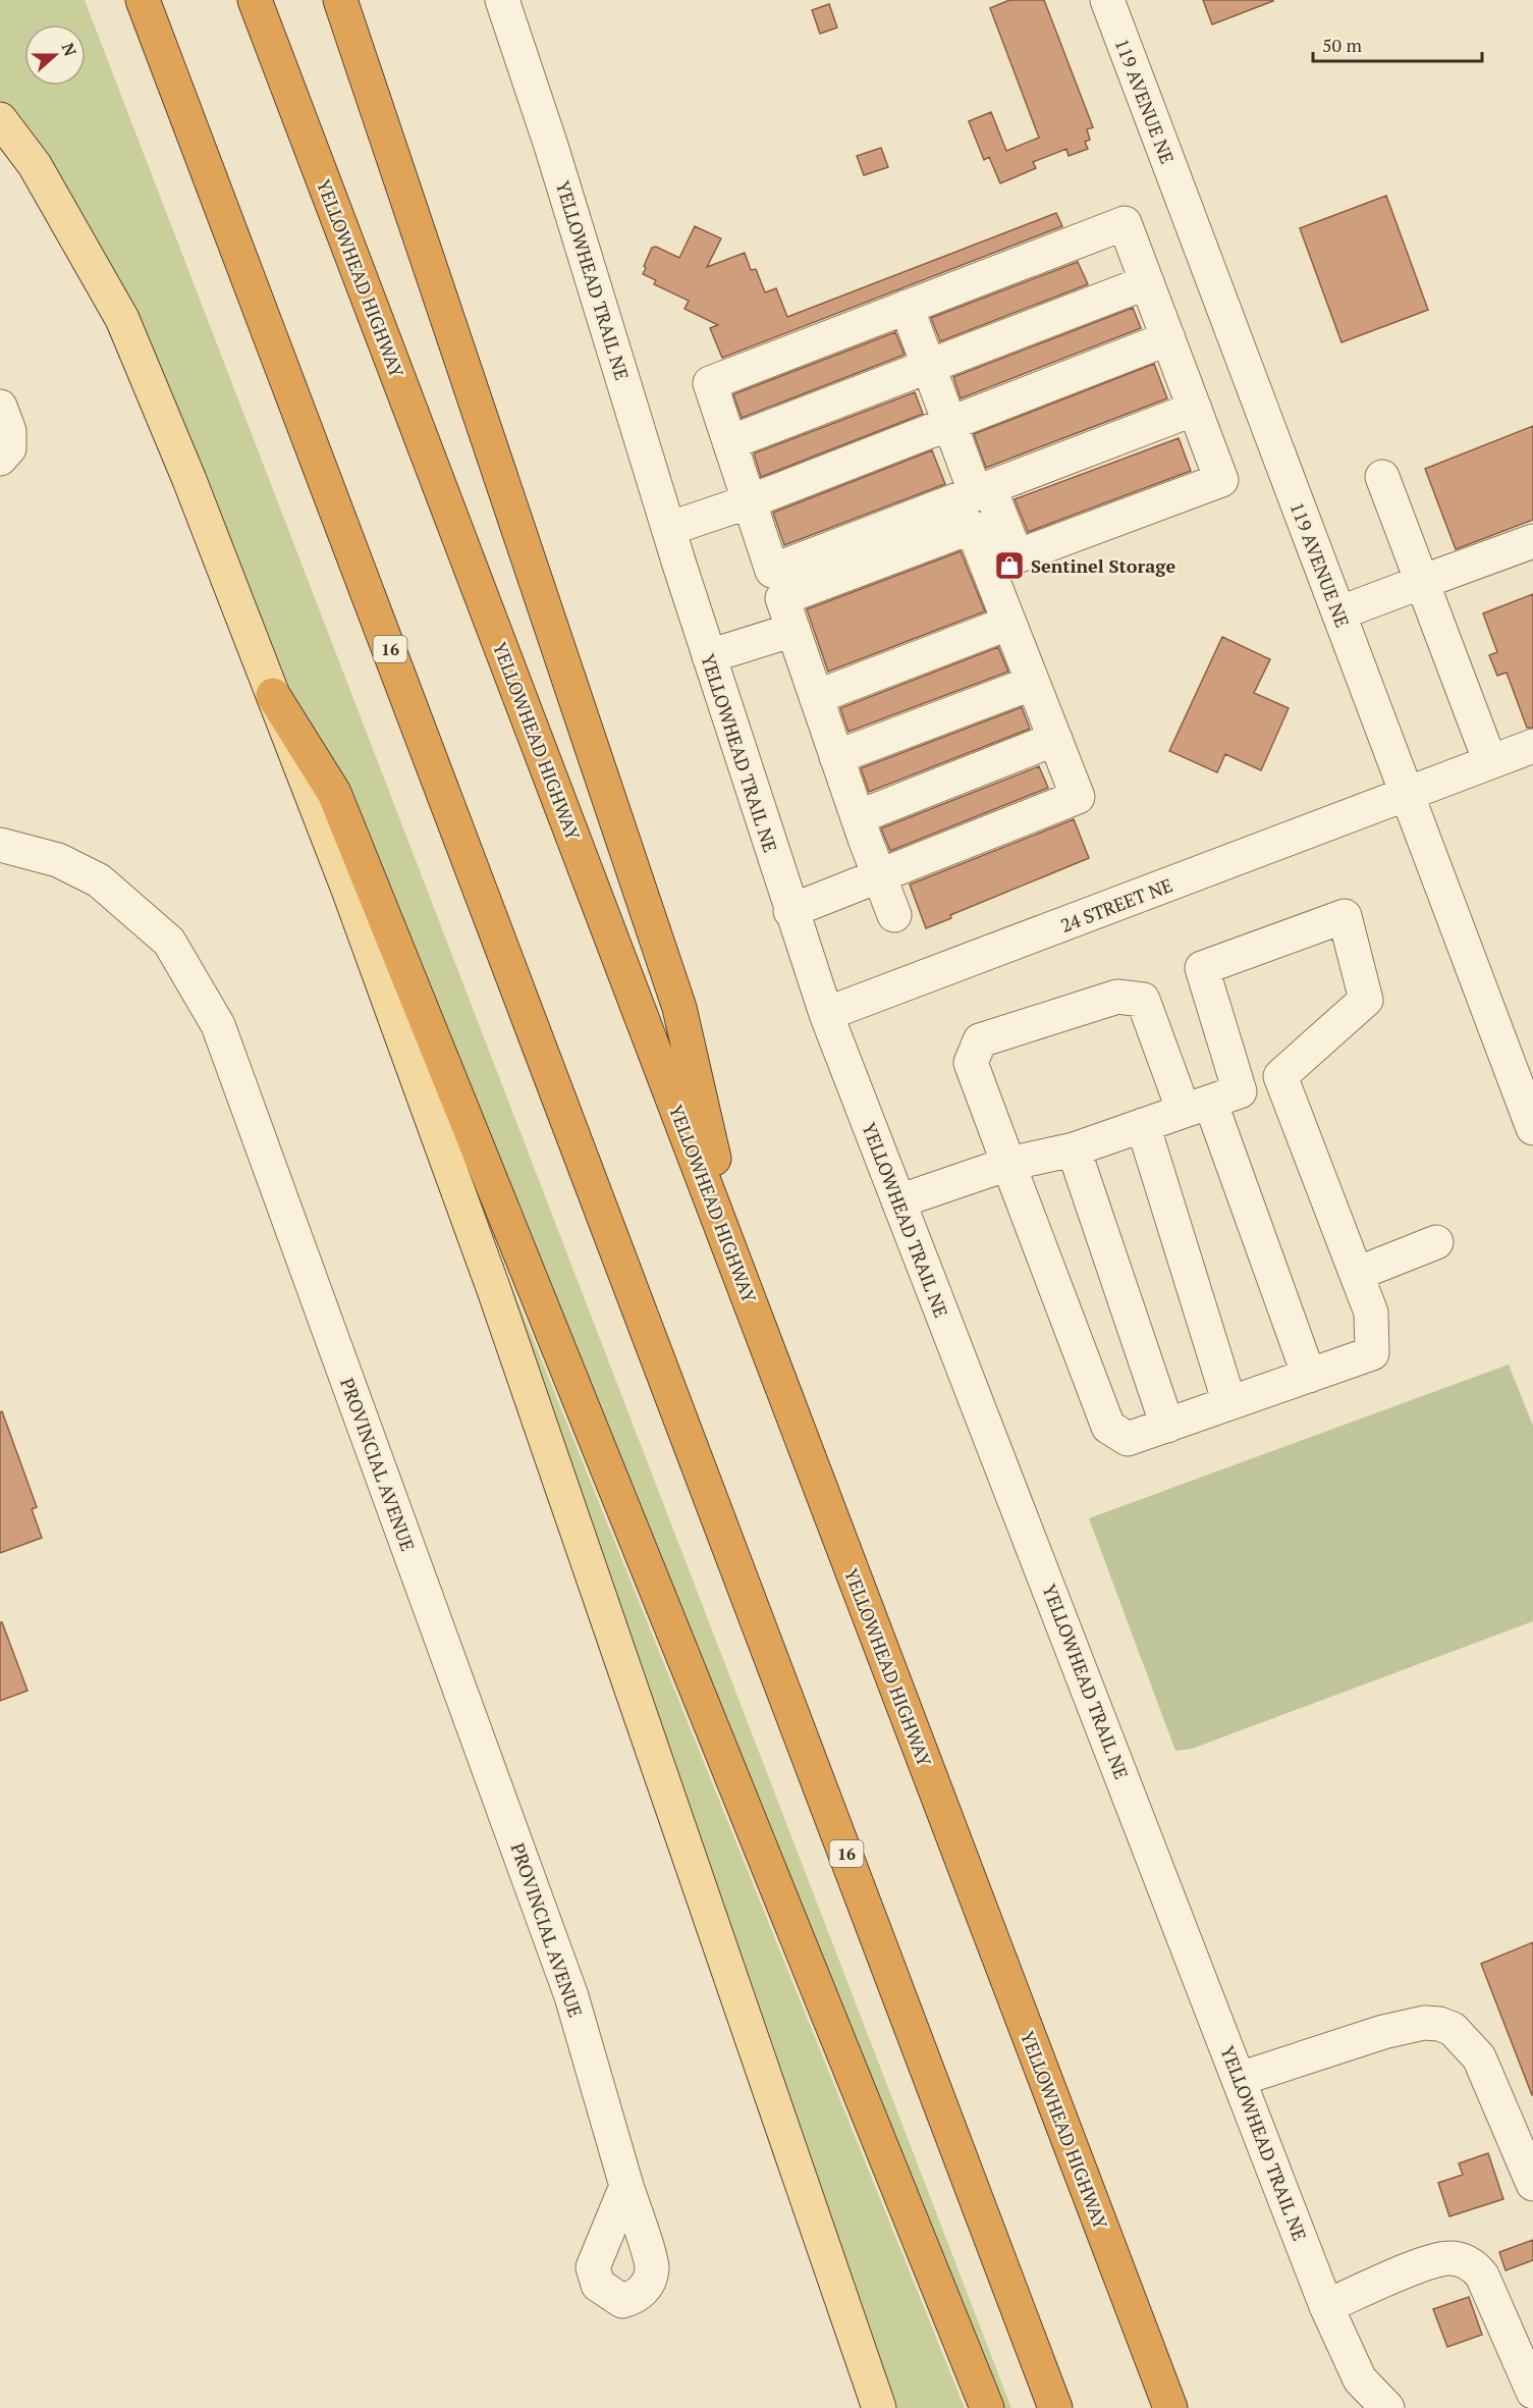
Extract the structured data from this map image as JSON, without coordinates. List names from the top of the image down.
{
  "streets": {
    "highway": ["YELLOWHEAD HIGHWAY", "16"],
    "street": [
      "119 AVENUE NE",
      "YELLOWHEAD TRAIL NE",
      "24 STREET NE",
      "PROVINCIAL AVENUE"
    ]
  },
  "crossings": [
    ["119 AVENUE NE", "24 STREET NE"],
    ["YELLOWHEAD TRAIL NE", "24 STREET NE"]
  ],
  "places": {
    "shop": ["Sentinel Storage"]
  },
  "scale_bar": "50 m",
  "north": "right"
}
